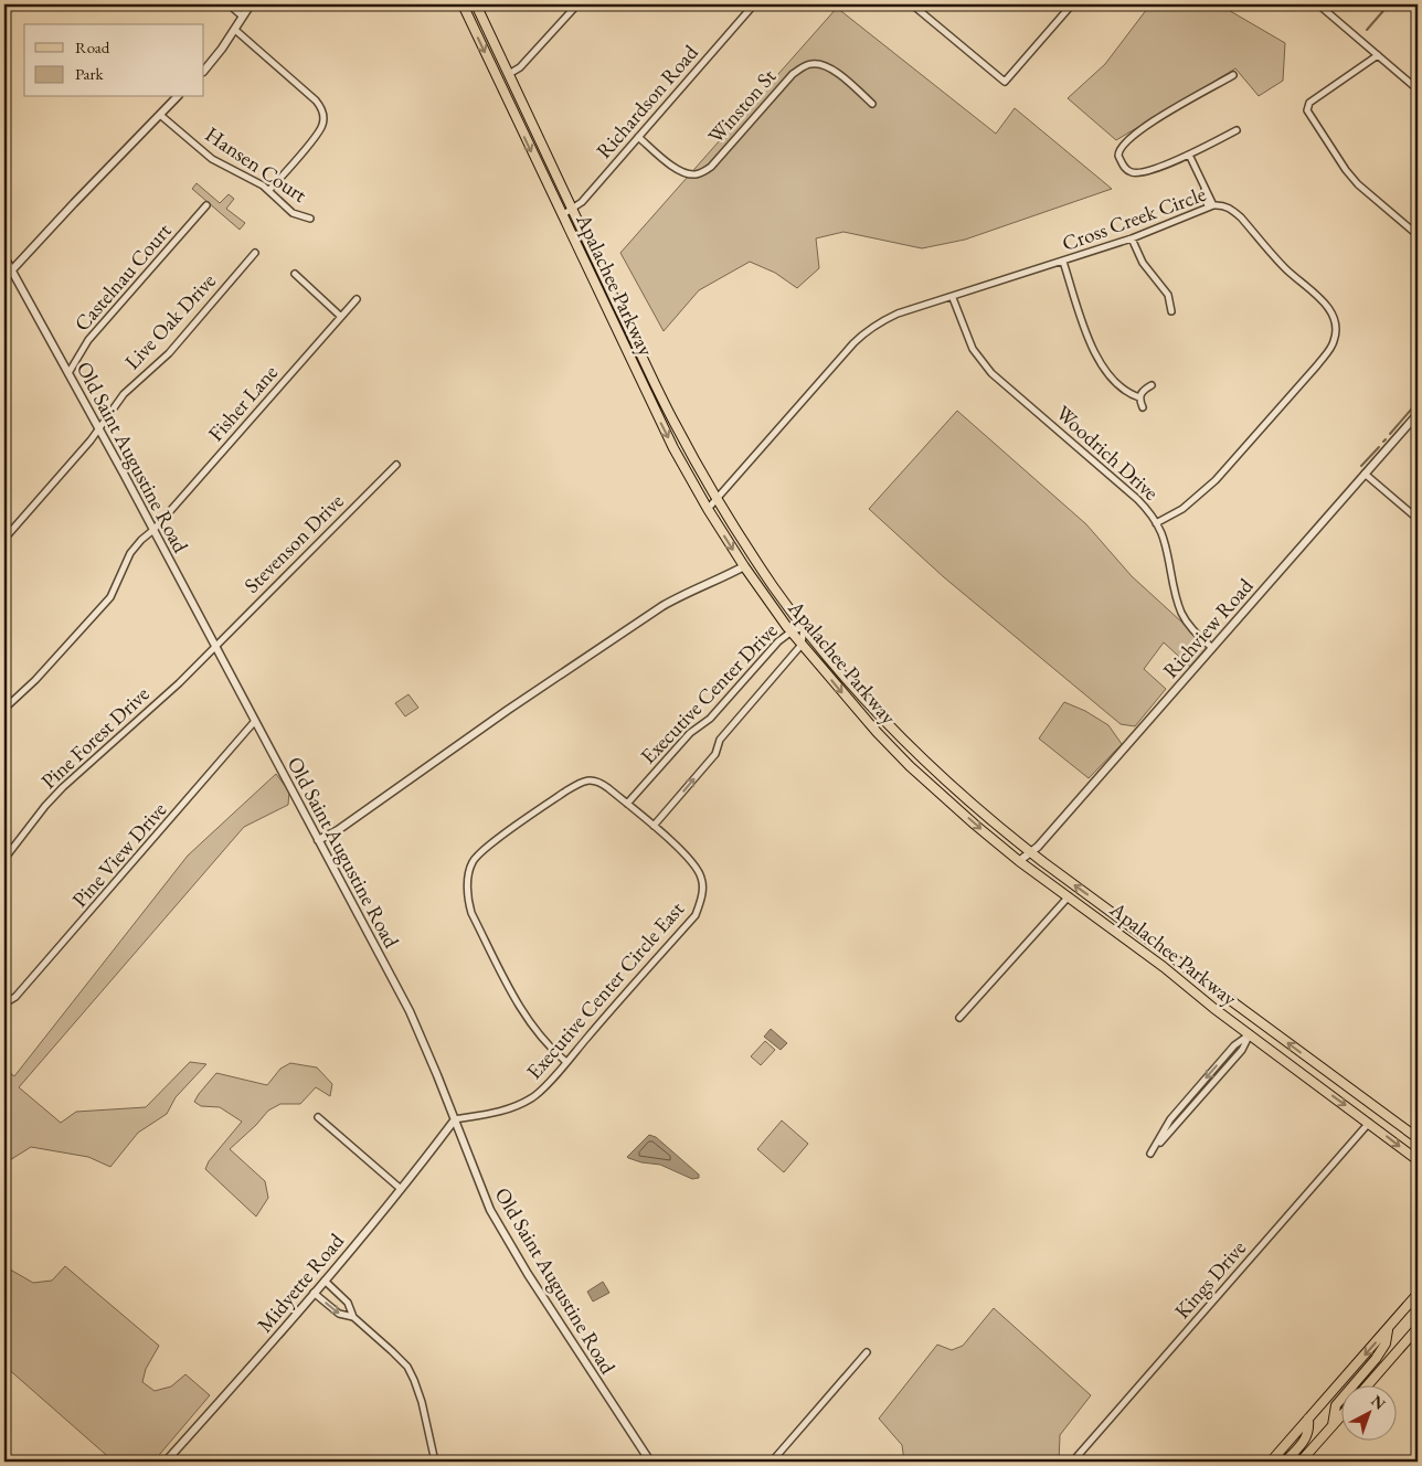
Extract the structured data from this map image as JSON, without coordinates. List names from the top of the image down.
{
  "streets": {
    "main road": ["Apalachee Parkway"],
    "street": [
      "Richardson Road",
      "Winston St",
      "Hansen Court",
      "Cross Creek Circle",
      "Castelnau Court",
      "Live Oak Drive",
      "Fisher Lane",
      "Woodrich Drive",
      "Old Saint Augustine Road",
      "Stevenson Drive",
      "Richview Road",
      "Executive Center Drive",
      "Pine Forest Drive",
      "Pine View Drive",
      "Executive Center Circle East",
      "Kings Drive",
      "Midyette Road"
    ]
  },
  "crossings": [
    ["Richardson Road", "Winston St"],
    ["Richardson Road", "Apalachee Parkway"],
    ["Cross Creek Circle", "Apalachee Parkway"],
    ["Cross Creek Circle", "Woodrich Drive"],
    ["Castelnau Court", "Old Saint Augustine Road"],
    ["Apalachee Parkway", "Richview Road"],
    ["Apalachee Parkway", "Executive Center Drive"],
    ["Apalachee Parkway", "Kings Drive"],
    ["Live Oak Drive", "Old Saint Augustine Road"],
    ["Fisher Lane", "Old Saint Augustine Road"],
    ["Woodrich Drive", "Richview Road"],
    ["Old Saint Augustine Road", "Stevenson Drive"],
    ["Old Saint Augustine Road", "Pine Forest Drive"],
    ["Old Saint Augustine Road", "Pine View Drive"],
    ["Old Saint Augustine Road", "Executive Center Circle East"],
    ["Old Saint Augustine Road", "Midyette Road"],
    ["Stevenson Drive", "Pine Forest Drive"],
    ["Executive Center Drive", "Executive Center Circle East"],
    ["Executive Center Circle East", "Midyette Road"]
  ],
  "legend": ["Road", "Park"],
  "north": "top right"
}
